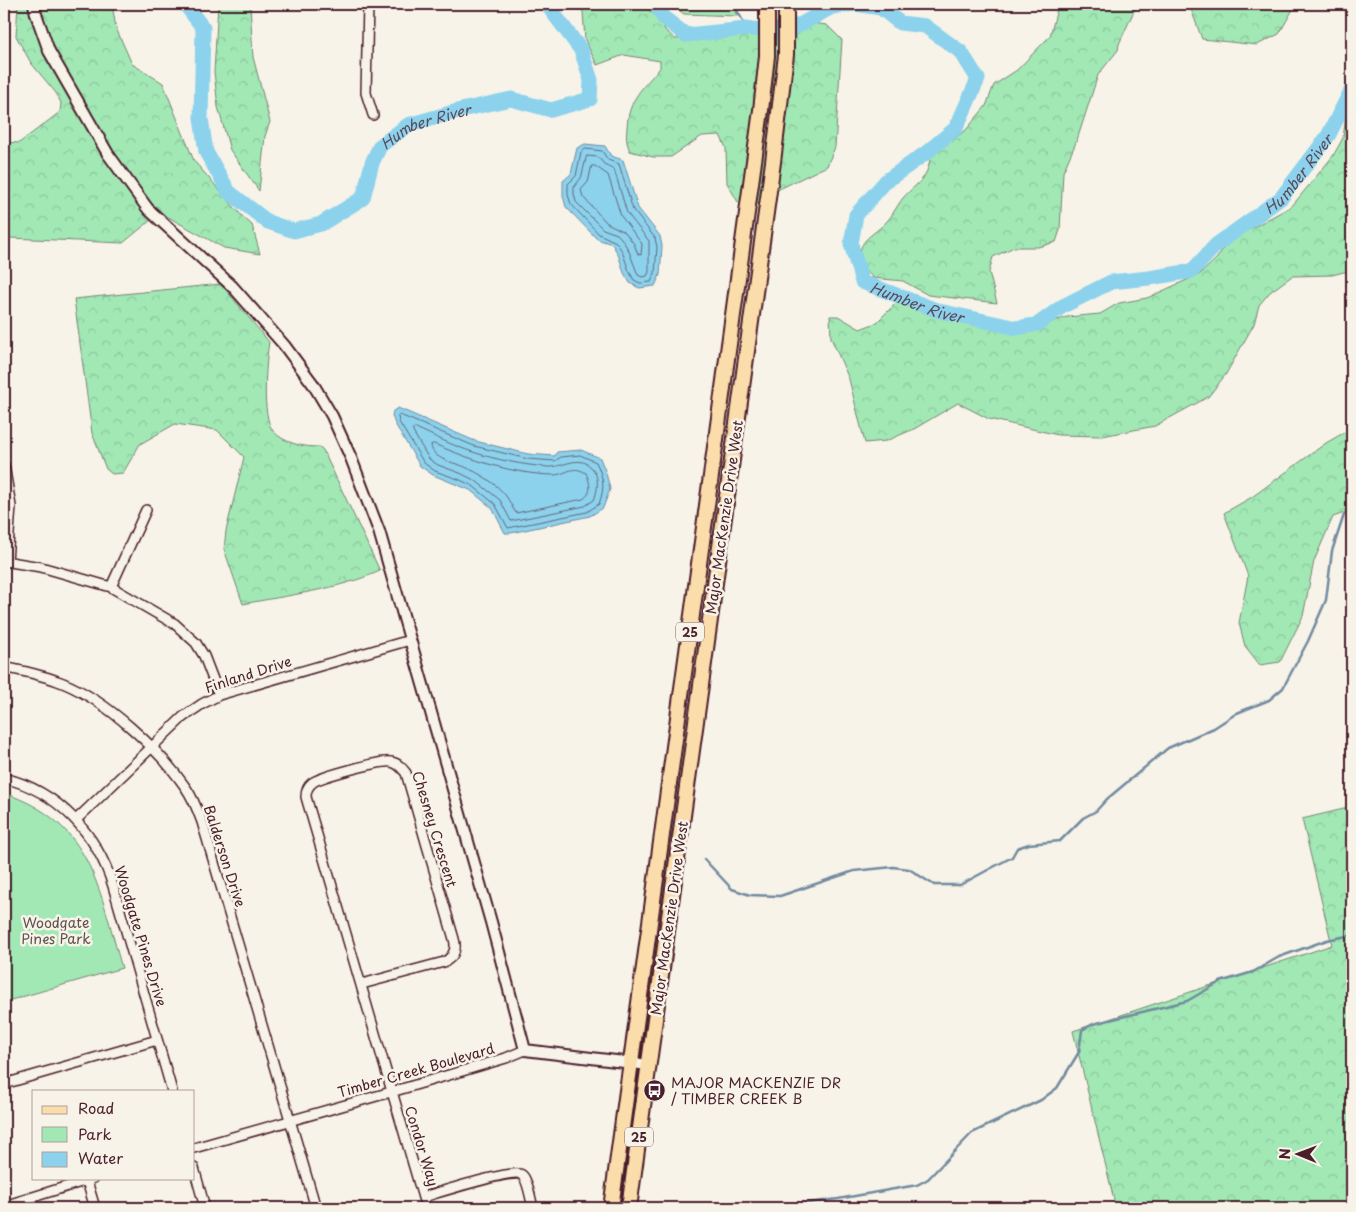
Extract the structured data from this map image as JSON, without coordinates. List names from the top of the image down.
{
  "streets": {
    "main road": ["Major MacKenzie Drive West", "25"],
    "street": [
      "Finland Drive",
      "Chesney Crescent",
      "Balderson Drive",
      "Woodgate Pines Drive",
      "Timber Creek Boulevard",
      "Condor Way"
    ]
  },
  "crossings": [
    ["Major MacKenzie Drive West", "Timber Creek Boulevard"],
    ["Finland Drive", "Balderson Drive"],
    ["Finland Drive", "Woodgate Pines Drive"],
    ["Chesney Crescent", "Timber Creek Boulevard"],
    ["Chesney Crescent", "Condor Way"],
    ["Balderson Drive", "Timber Creek Boulevard"],
    ["Timber Creek Boulevard", "Condor Way"]
  ],
  "water": ["Humber River"],
  "parks": ["Woodgate Pines Park"],
  "places": {
    "bus stop": ["MAJOR MACKENZIE DR / TIMBER CREEK B"]
  },
  "legend": ["Road", "Park", "Water"],
  "north": "left"
}
